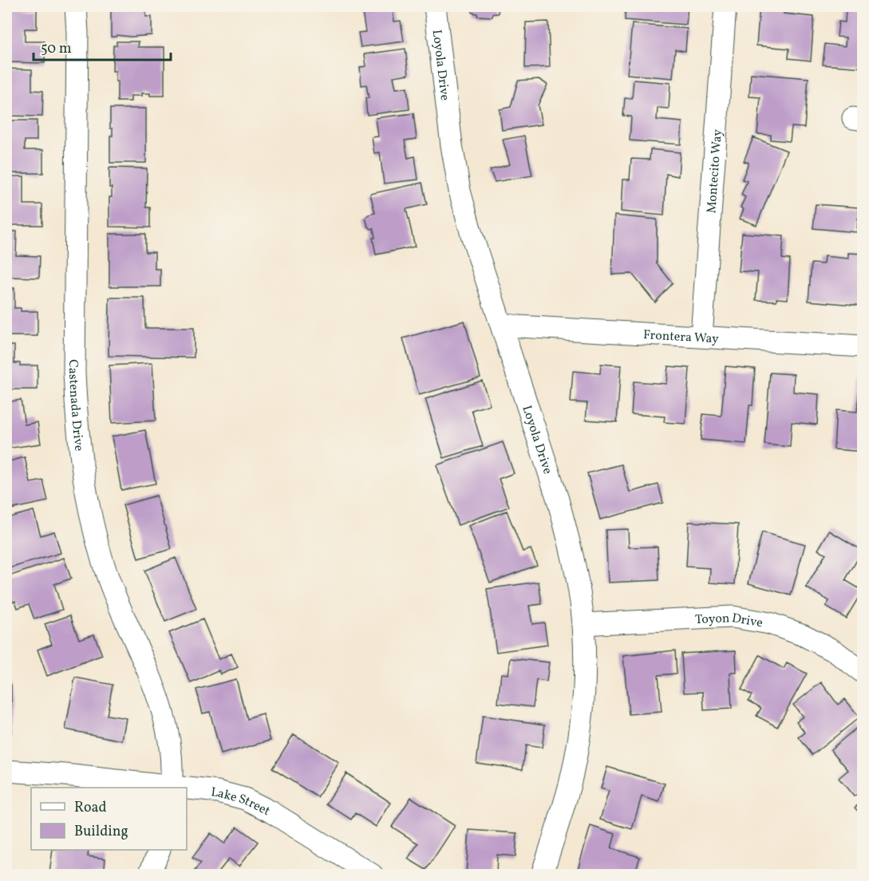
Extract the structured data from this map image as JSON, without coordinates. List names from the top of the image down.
{
  "streets": {
    "street": [
      "Loyola Drive",
      "Montecito Way",
      "Frontera Way",
      "Castenada Drive",
      "Toyon Drive",
      "Lake Street"
    ]
  },
  "crossings": [
    ["Loyola Drive", "Frontera Way"],
    ["Loyola Drive", "Toyon Drive"],
    ["Montecito Way", "Frontera Way"],
    ["Castenada Drive", "Lake Street"]
  ],
  "legend": ["Road", "Building"],
  "scale_bar": "50 m"
}
